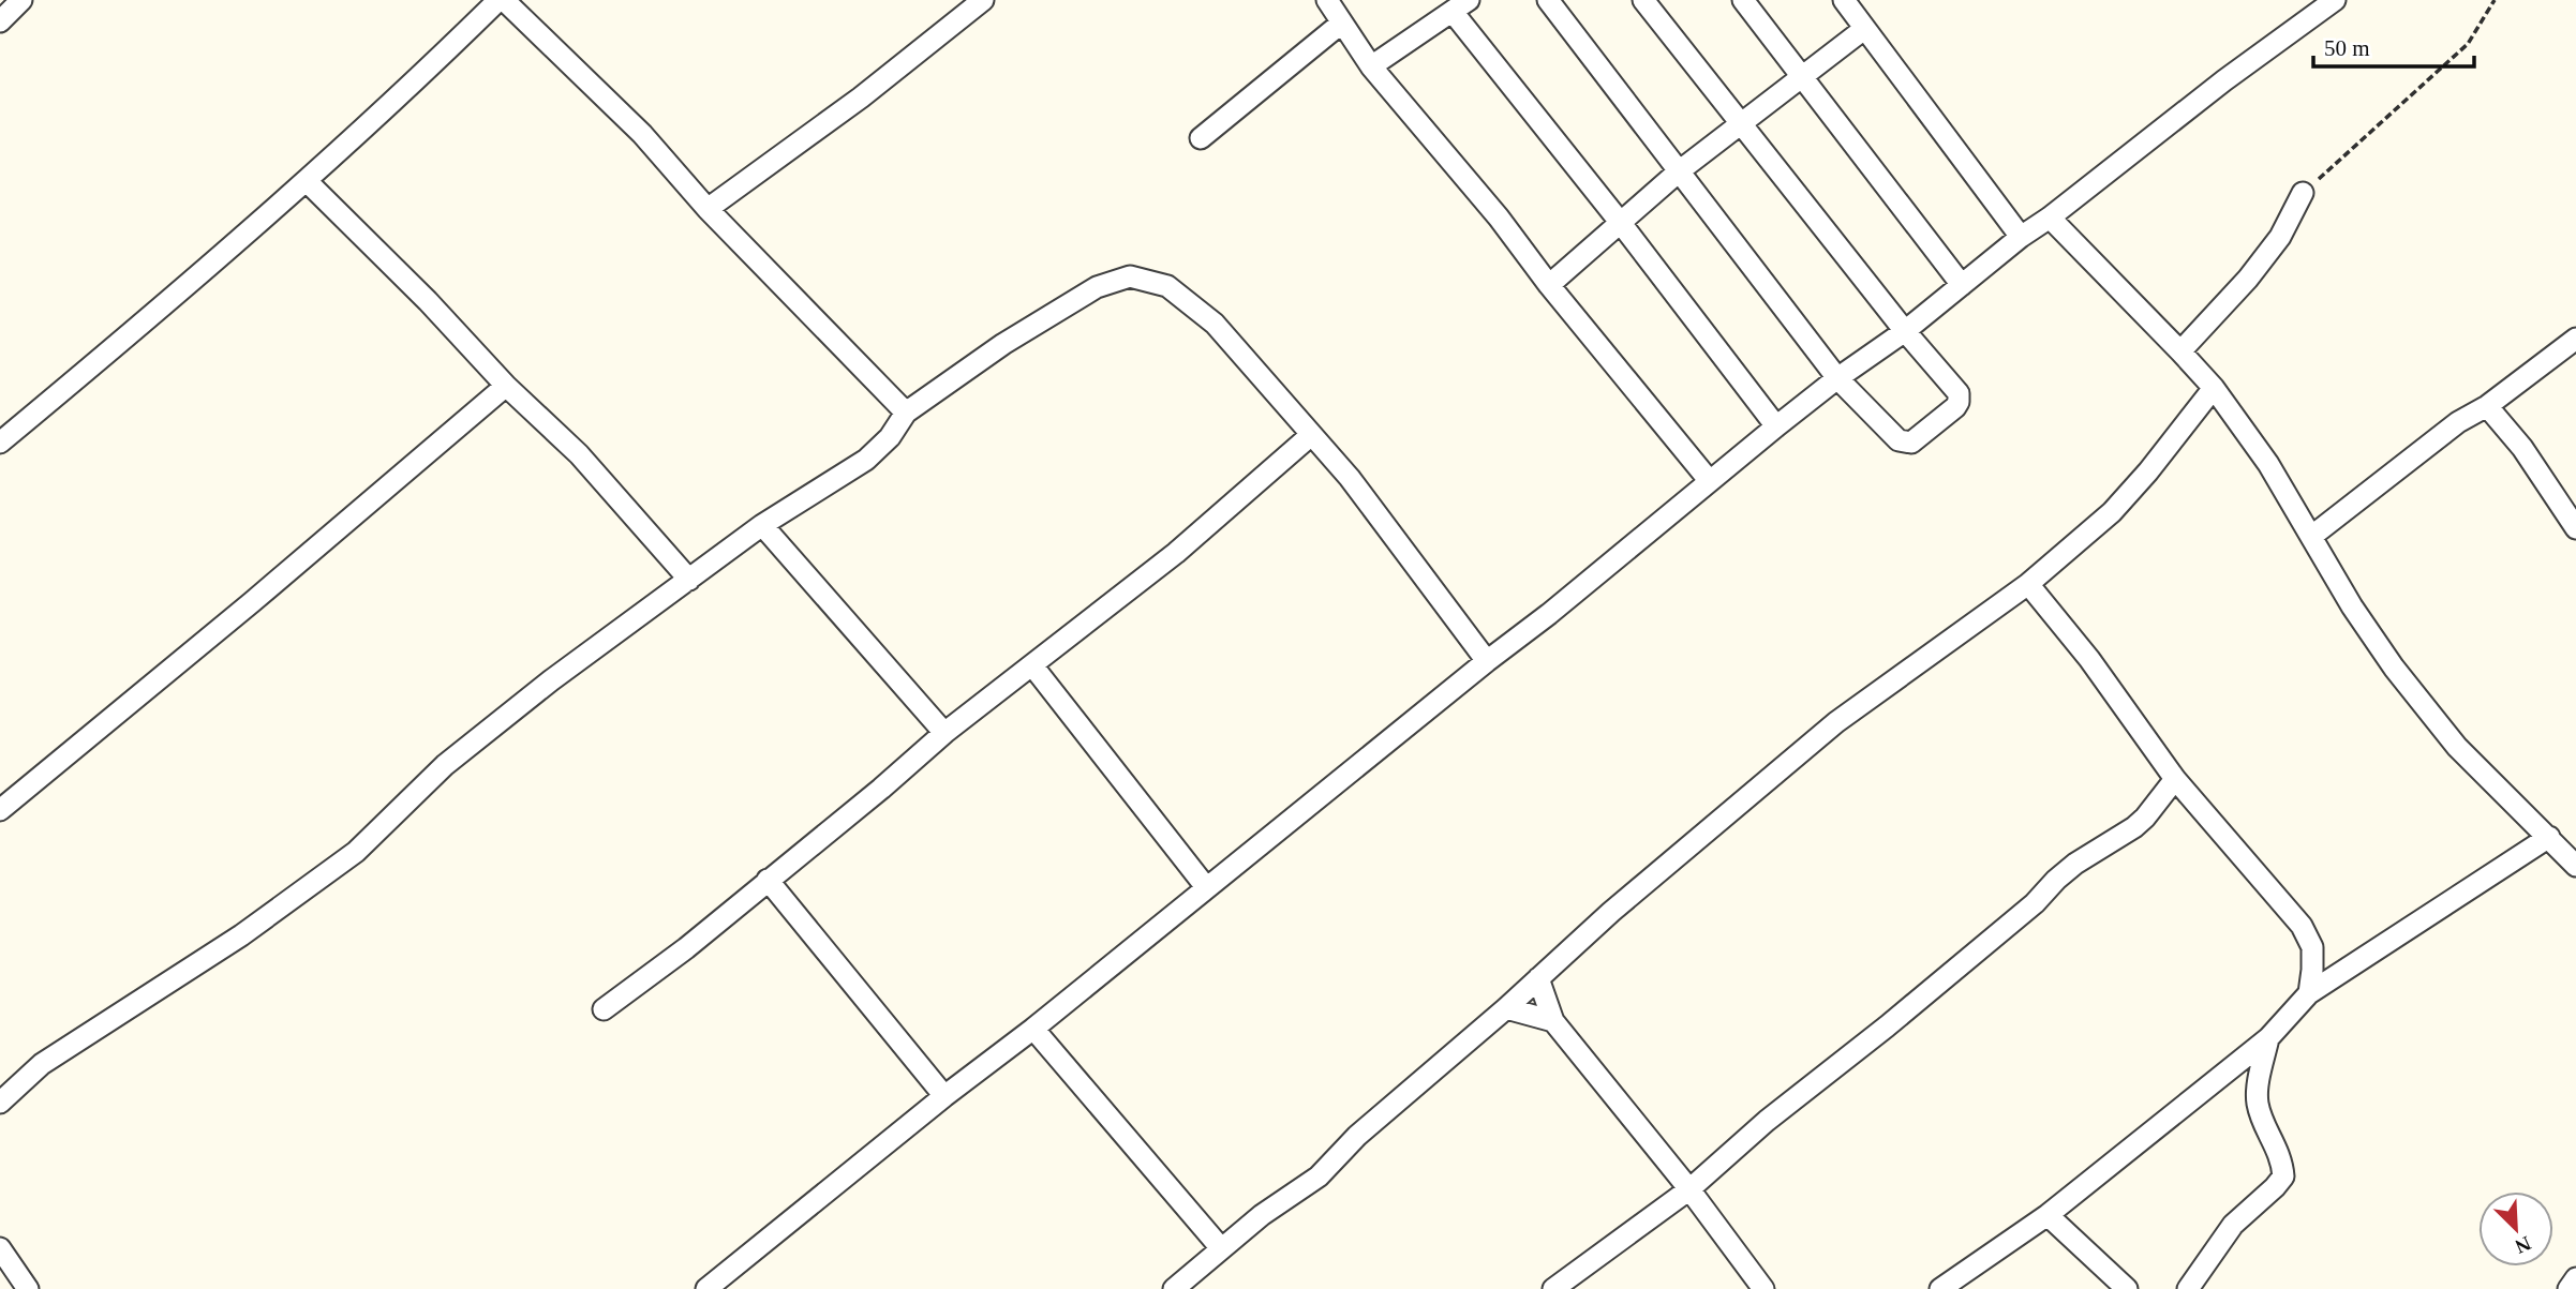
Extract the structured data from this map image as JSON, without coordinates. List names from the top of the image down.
{
  "scale_bar": "50 m",
  "north": "bottom right"
}
